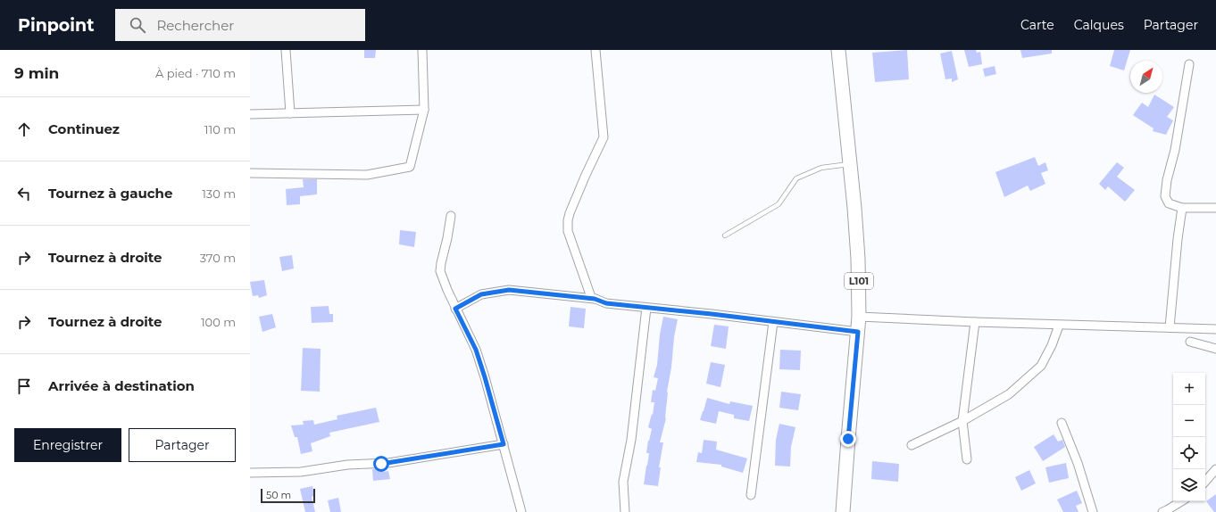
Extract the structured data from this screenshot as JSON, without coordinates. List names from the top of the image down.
{
  "streets": {
    "main road": ["L101"]
  },
  "scale_bar": "50 m",
  "north": "top right",
  "page": {
    "header": "Pinpoint",
    "search": "Rechercher",
    "nav": ["Carte", "Calques", "Partager"],
    "heading": ["9 min", "À pied · 710 m"],
    "list": [
      ["Continuez", "110 m"],
      ["Tournez à gauche", "130 m"],
      ["Tournez à droite", "370 m"],
      ["Tournez à droite", "100 m"],
      "Arrivée à destination"
    ],
    "map_buttons": ["+", "−"],
    "buttons": ["Enregistrer", "Partager"],
    "scale": "50 m"
  }
}
